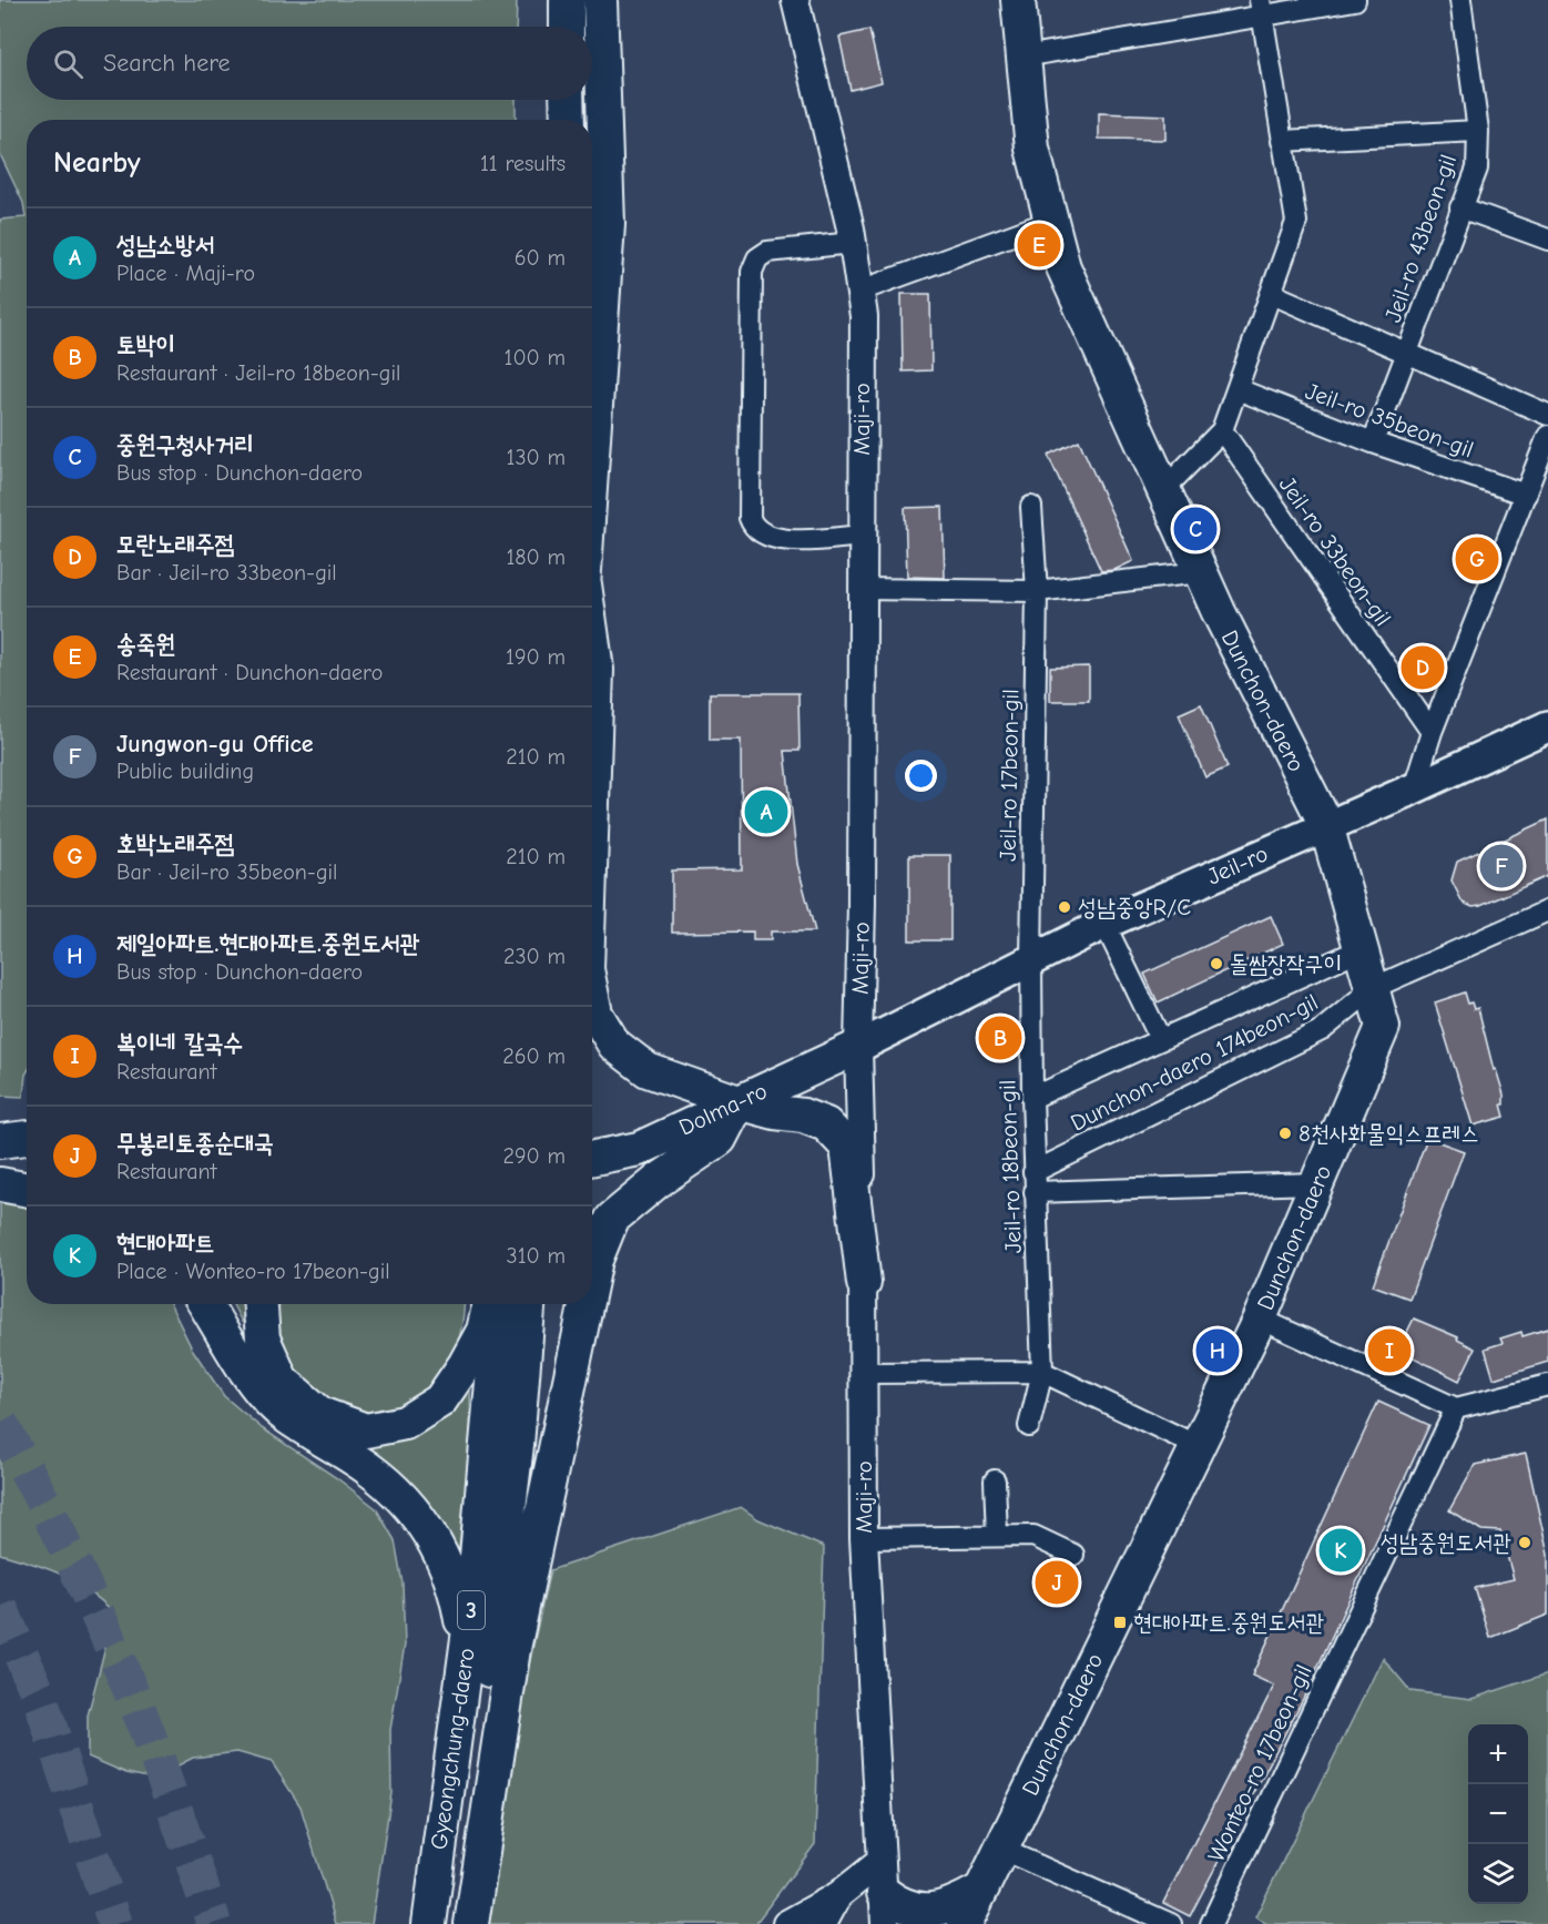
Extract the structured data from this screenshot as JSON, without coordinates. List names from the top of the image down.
{
  "streets": {
    "main road": [
      "Dunchon-daero",
      "Jeil-ro",
      "Dolma-ro",
      "3",
      "Gyeongchung-daero"
    ],
    "street": [
      "Jeil-ro 43beon-gil",
      "Maji-ro",
      "Jeil-ro 35beon-gil",
      "Jeil-ro 33beon-gil",
      "Jeil-ro 17beon-gil",
      "Dunchon-daero 174beon-gil",
      "Jeil-ro 18beon-gil",
      "Wonteo-ro 17beon-gil"
    ]
  },
  "crossings": [
    ["Maji-ro", "Jeil-ro"],
    ["Maji-ro", "Dolma-ro"],
    ["Dunchon-daero", "Jeil-ro"],
    ["Dunchon-daero", "Dunchon-daero 174beon-gil"],
    ["Jeil-ro 17beon-gil", "Jeil-ro"],
    ["Jeil-ro 17beon-gil", "Jeil-ro 18beon-gil"],
    ["Jeil-ro", "Dolma-ro"],
    ["Jeil-ro", "Jeil-ro 18beon-gil"],
    ["Dunchon-daero 174beon-gil", "Jeil-ro 18beon-gil"]
  ],
  "places": {
    "other": [
      "성남중앙R/C",
      "돌쌈장작구이",
      "8천사화물익스프레스",
      "성남중원도서관"
    ],
    "transit": ["현대아파트.중원도서관"]
  },
  "page": {
    "search": "Search here",
    "heading": ["Nearby", "11 results"],
    "list": [
      {
        "mark": "A",
        "name": "성남소방서",
        "note": "Place · Maji-ro",
        "value": "60 m"
      },
      {
        "mark": "B",
        "name": "토박이",
        "note": "Restaurant · Jeil-ro 18beon-gil",
        "value": "100 m"
      },
      {
        "mark": "C",
        "name": "중원구청사거리",
        "note": "Bus stop · Dunchon-daero",
        "value": "130 m"
      },
      {
        "mark": "D",
        "name": "모란노래주점",
        "note": "Bar · Jeil-ro 33beon-gil",
        "value": "180 m"
      },
      {
        "mark": "E",
        "name": "송죽원",
        "note": "Restaurant · Dunchon-daero",
        "value": "190 m"
      },
      {
        "mark": "F",
        "name": "Jungwon-gu Office",
        "note": "Public building",
        "value": "210 m"
      },
      {
        "mark": "G",
        "name": "호박노래주점",
        "note": "Bar · Jeil-ro 35beon-gil",
        "value": "210 m"
      },
      {
        "mark": "H",
        "name": "제일아파트.현대아파트.중원도서관",
        "note": "Bus stop · Dunchon-daero",
        "value": "230 m"
      },
      {
        "mark": "I",
        "name": "복이네 칼국수",
        "note": "Restaurant",
        "value": "260 m"
      },
      {
        "mark": "J",
        "name": "무봉리토종순대국",
        "note": "Restaurant",
        "value": "290 m"
      },
      {
        "mark": "K",
        "name": "현대아파트",
        "note": "Place · Wonteo-ro 17beon-gil",
        "value": "310 m"
      }
    ],
    "pins": [
      "E",
      "C",
      "G",
      "D",
      "A",
      "F",
      "B",
      "H",
      "I",
      "K",
      "J"
    ],
    "map_buttons": ["+", "−"]
  }
}
